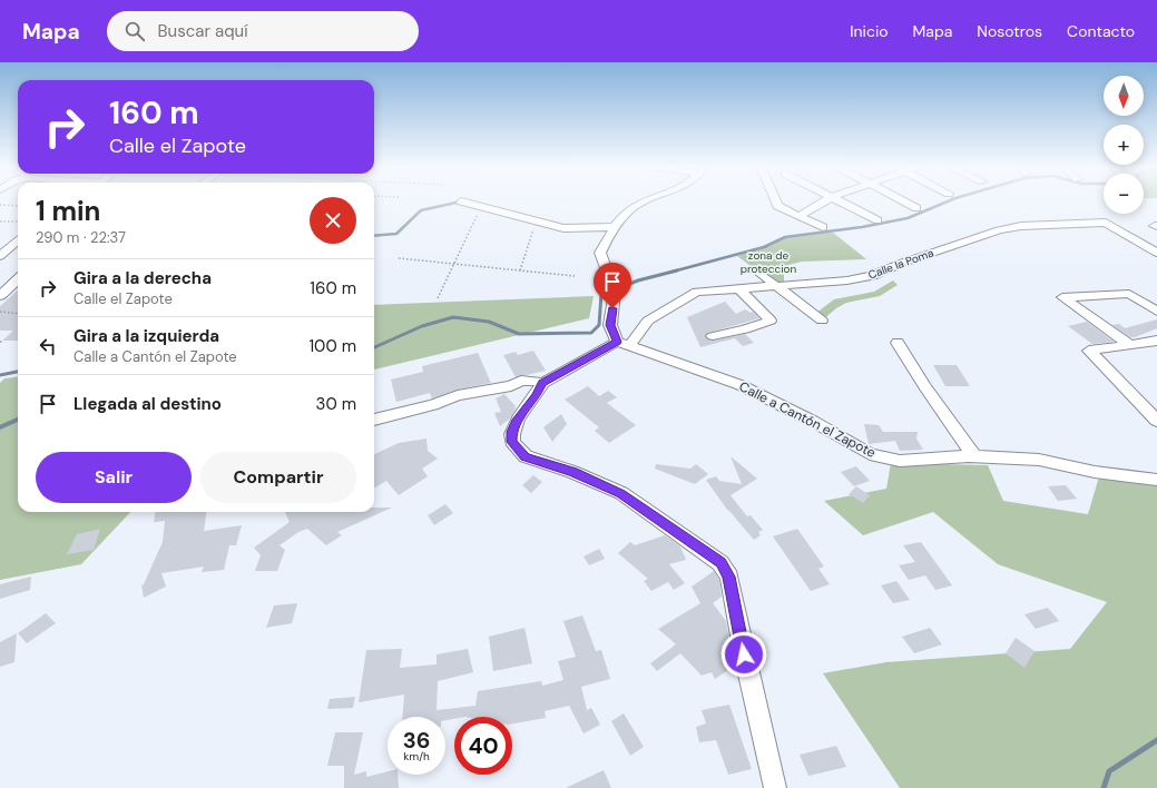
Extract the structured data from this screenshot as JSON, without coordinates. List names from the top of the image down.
{
  "streets": {
    "street": ["Calle la Poma", "Calle a Cantón el Zapote"]
  },
  "crossings": [
    ["Calle la Poma", "Calle a Cantón el Zapote"]
  ],
  "parks": ["zona de proteccion"],
  "north": "bottom",
  "page": {
    "header": "Mapa",
    "search": "Buscar aquí",
    "nav": [
      "Inicio",
      "Mapa",
      "Nosotros",
      "Contacto"
    ],
    "map_buttons": ["+", "−"],
    "turn": ["160 m", "Calle el Zapote"],
    "heading": ["1 min", "290 m · 22:37"],
    "list": [
      {
        "name": "Gira a la derecha",
        "note": "Calle el Zapote",
        "value": "160 m"
      },
      {
        "name": "Gira a la izquierda",
        "note": "Calle a Cantón el Zapote",
        "value": "100 m"
      },
      {
        "name": "Llegada al destino",
        "value": "30 m"
      }
    ],
    "buttons": ["Salir", "Compartir"],
    "speed": "36 km/h",
    "limit": "40"
  }
}
